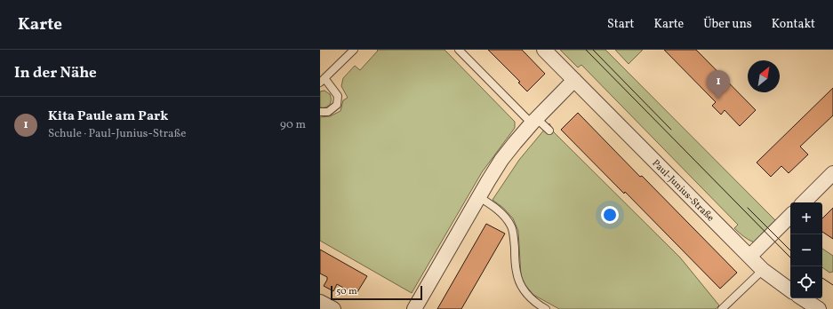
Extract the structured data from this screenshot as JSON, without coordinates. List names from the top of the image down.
{
  "streets": {
    "street": ["Paul-Junius-Straße"]
  },
  "scale_bar": "50 m",
  "north": "top right",
  "page": {
    "header": "Karte",
    "nav": [
      "Start",
      "Karte",
      "Über uns",
      "Kontakt"
    ],
    "heading": "In der Nähe",
    "pins": "1",
    "list": [
      {
        "mark": "1",
        "name": "Kita Paule am Park",
        "note": "Schule · Paul-Junius-Straße",
        "value": "90 m"
      }
    ],
    "map_buttons": ["+", "−"],
    "scale": "50 m"
  }
}
